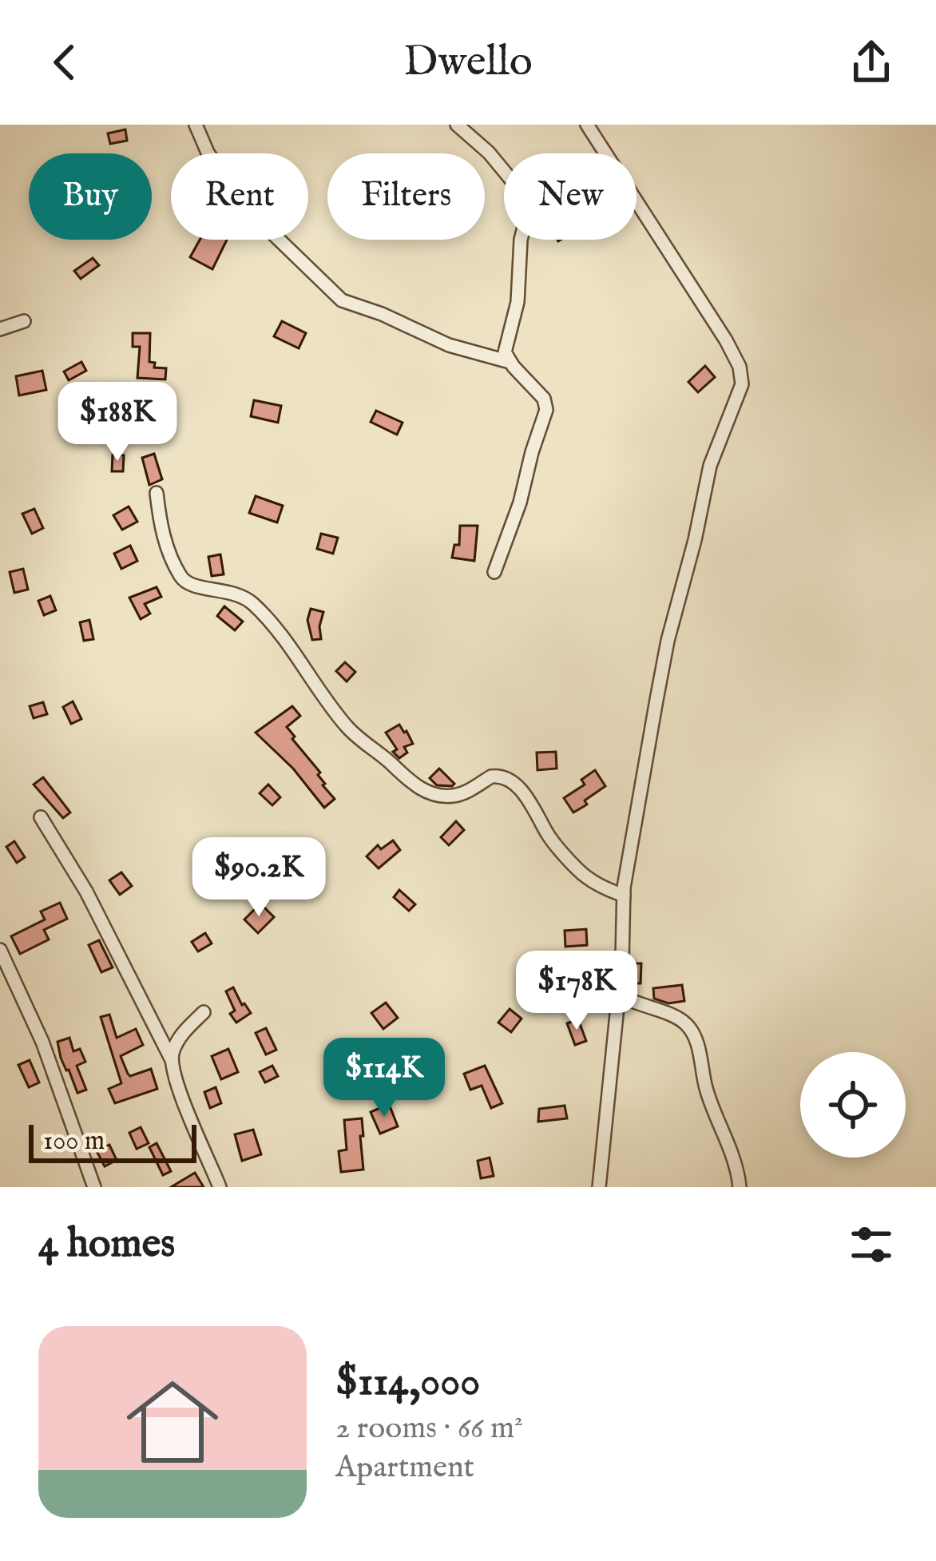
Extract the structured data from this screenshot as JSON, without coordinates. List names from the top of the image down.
{
  "scale_bar": "100 m",
  "page": {
    "header": "Dwello",
    "chip": [
      "Buy",
      "Rent",
      "Filters",
      "New"
    ],
    "price": [
      "$188K",
      "$90.2K",
      "$178K",
      "$114K"
    ],
    "scale": "100 m",
    "heading": "4 homes",
    "list": [
      {
        "name": "$114,000",
        "note": "2 rooms · 66 m² · Apartment"
      }
    ]
  }
}
